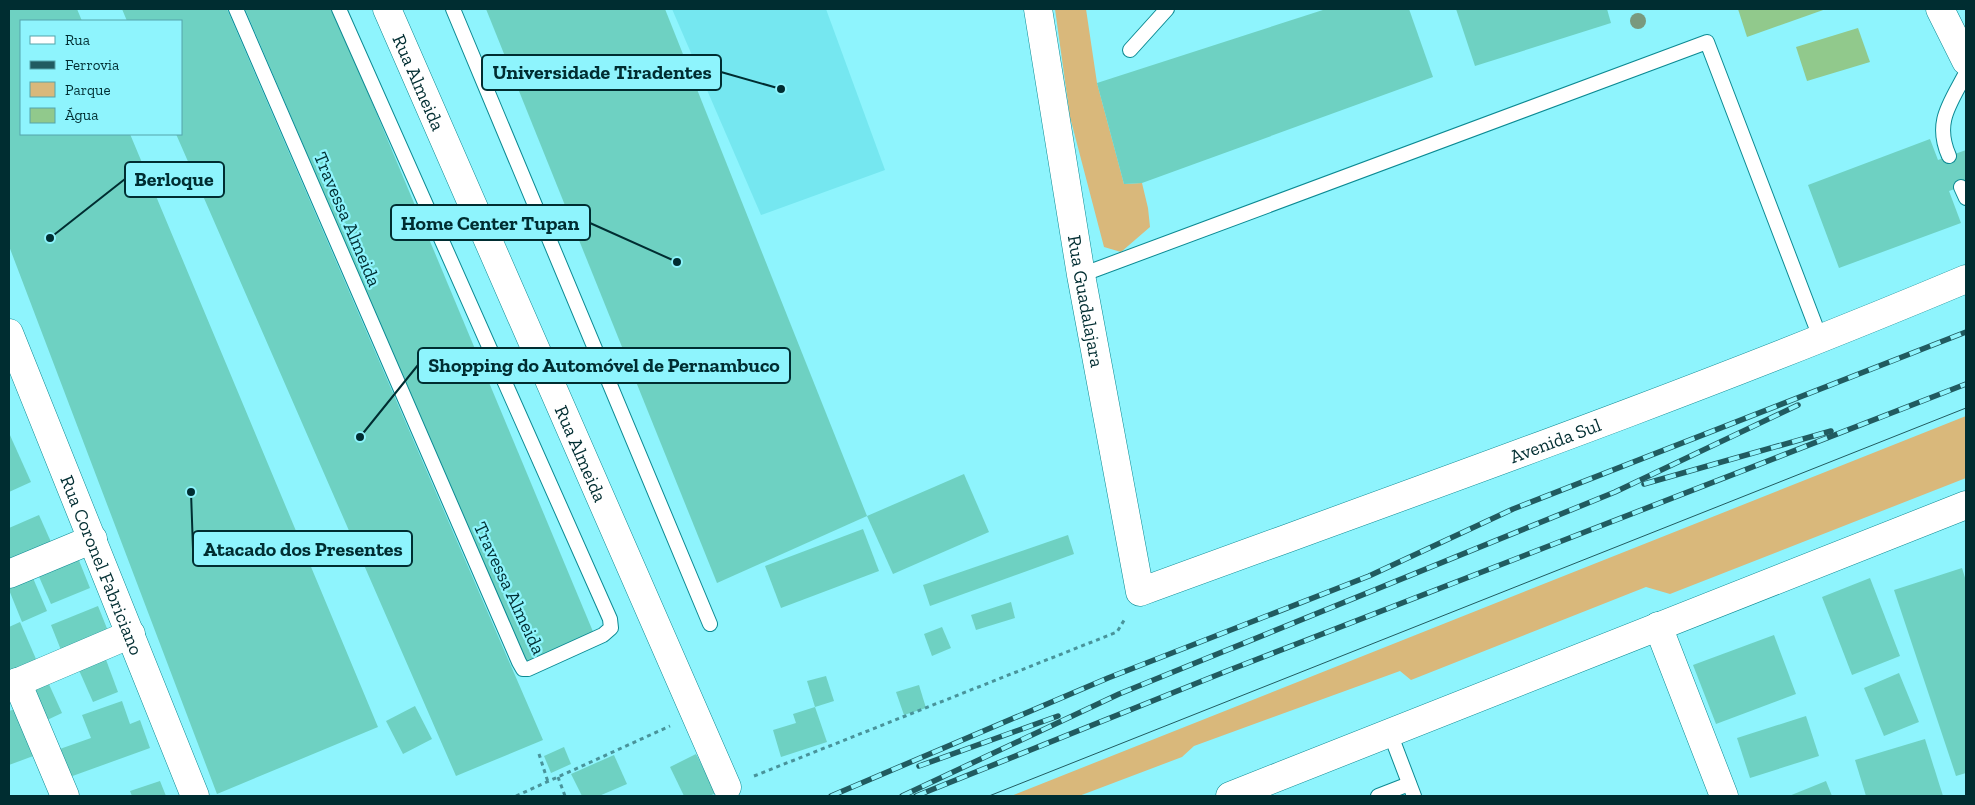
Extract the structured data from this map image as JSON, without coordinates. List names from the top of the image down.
{
  "streets": {
    "street": [
      "Rua Almeida",
      "Rua Guadalajara",
      "Avenida Sul",
      "Rua Coronel Fabriciano"
    ],
    "lane": ["Travessa Almeida"]
  },
  "crossings": [
    ["Rua Guadalajara", "Avenida Sul"]
  ],
  "places": [
    "Universidade Tiradentes",
    "Berloque",
    "Home Center Tupan",
    "Shopping do Automóvel de Pernambuco",
    "Atacado dos Presentes"
  ],
  "legend": [
    "Rua",
    "Ferrovia",
    "Parque",
    "Água"
  ]
}
